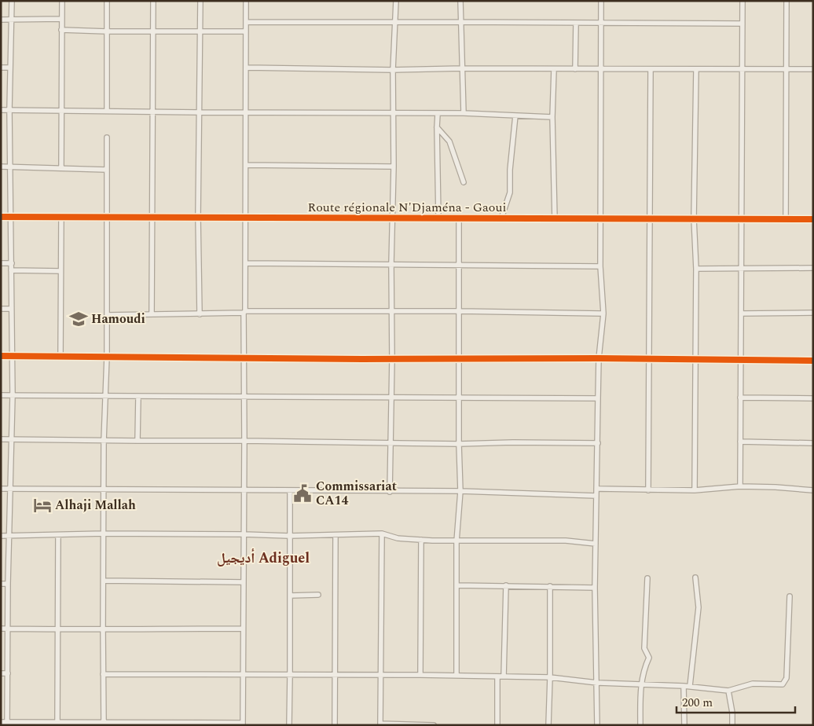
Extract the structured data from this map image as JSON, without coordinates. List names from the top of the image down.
{
  "streets": {
    "street": ["Route régionale N'Djaména - Gaoui"]
  },
  "districts": ["أديجيل Adiguel"],
  "places": {
    "school or university": ["Hamoudi"],
    "public building": ["Commissariat CA14"],
    "hotel": ["Alhaji Mallah"]
  },
  "scale_bar": "200 m"
}
